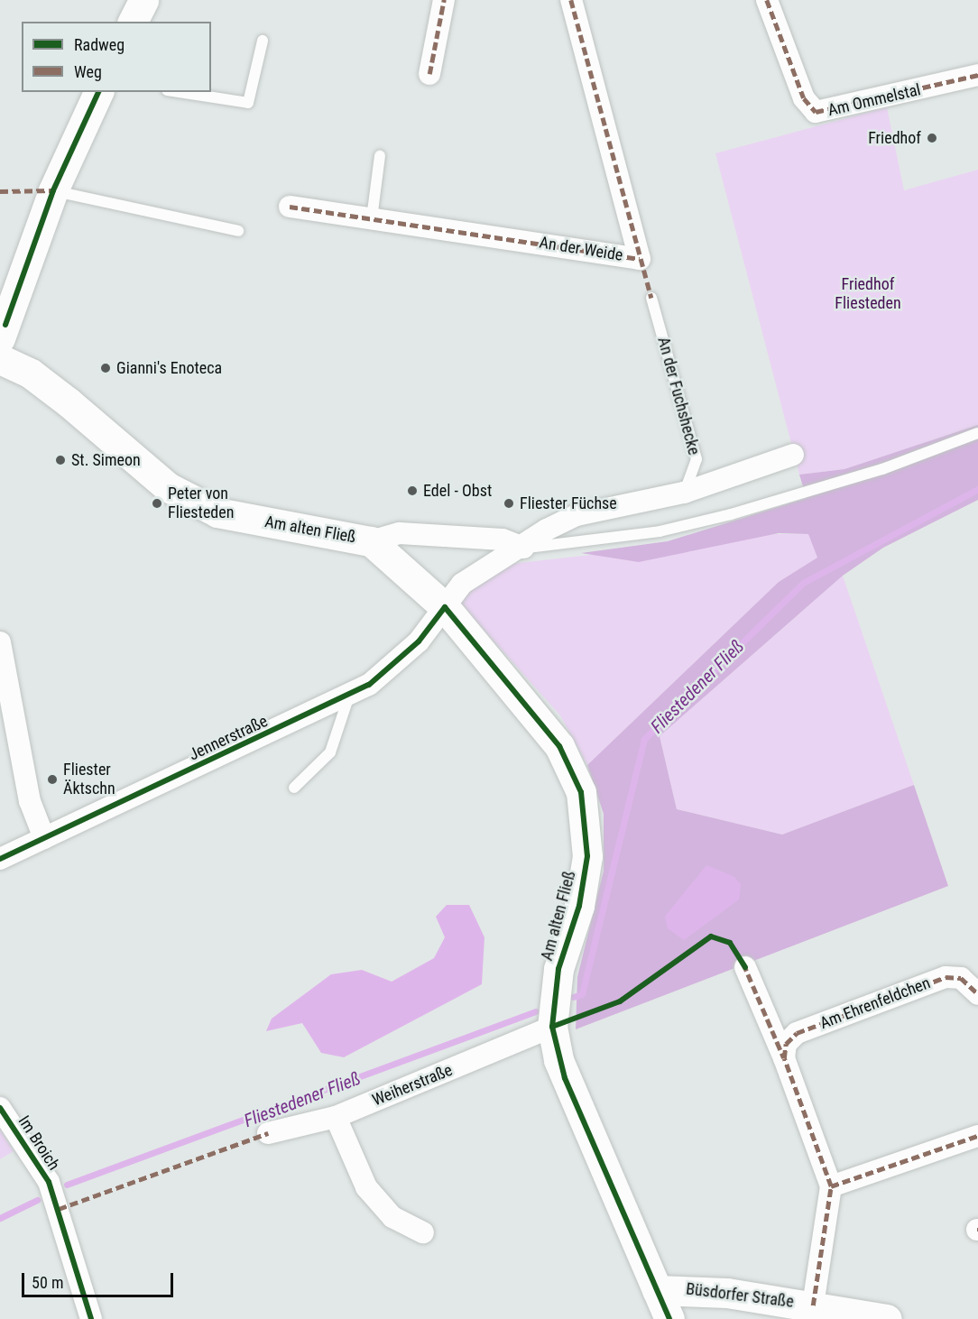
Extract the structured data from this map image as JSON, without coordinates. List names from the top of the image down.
{
  "streets": {
    "main road": ["Am alten Fließ", "Büsdorfer Straße"],
    "street": [
      "Am Ommelstal",
      "An der Weide",
      "Jennerstraße",
      "Am Ehrenfeldchen",
      "Weiherstraße",
      "Im Broich"
    ],
    "lane": ["An der Fuchshecke"]
  },
  "crossings": [
    ["Am alten Fließ", "Jennerstraße"],
    ["Am alten Fließ", "Weiherstraße"],
    ["Am alten Fließ", "Büsdorfer Straße"]
  ],
  "water": ["Fliestedener Fließ"],
  "parks": ["Friedhof Fliesteden"],
  "places": [
    "Friedhof",
    "Gianni's Enoteca",
    "St. Simeon",
    "Edel - Obst",
    "Peter von Fliesteden",
    "Fliester Füchse",
    "Fliester Äktschn"
  ],
  "legend": ["Radweg", "Weg"],
  "scale_bar": "50 m"
}
